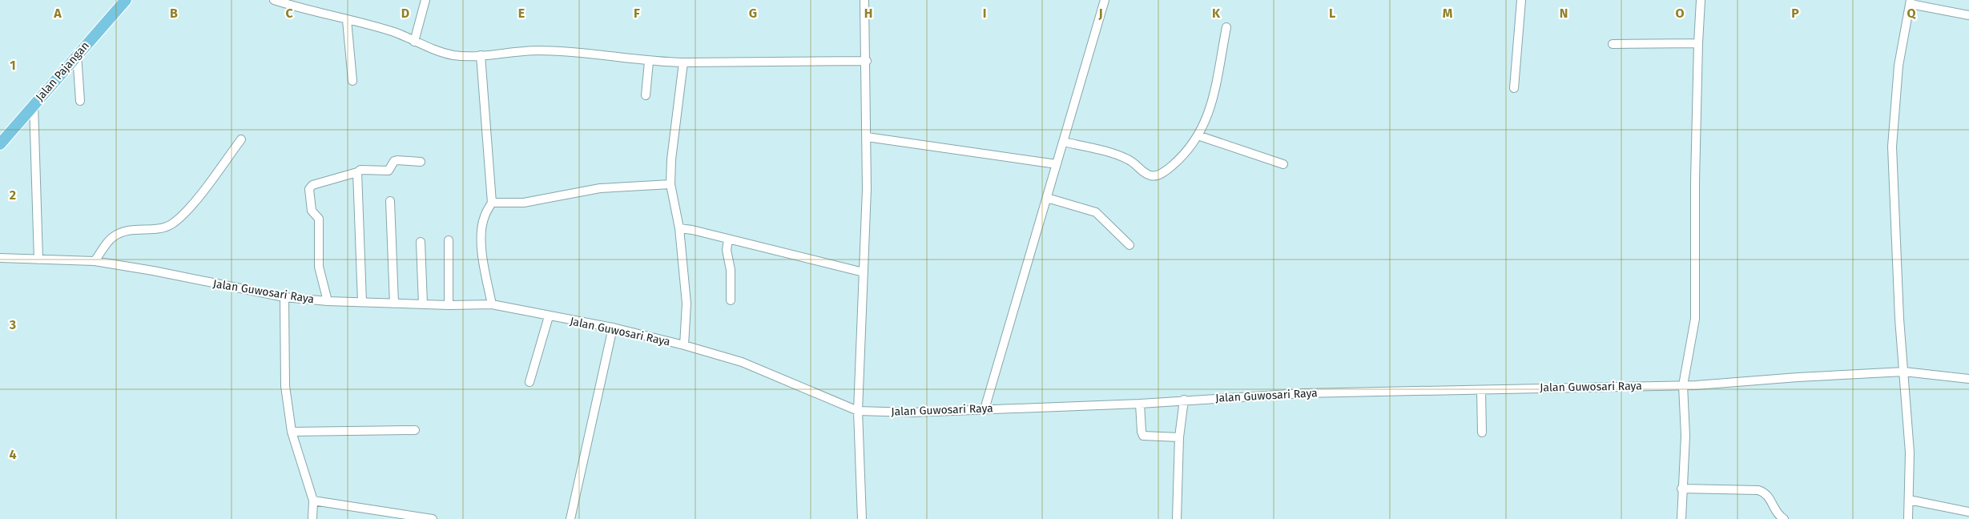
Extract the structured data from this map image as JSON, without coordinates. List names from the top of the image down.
{
  "streets": {
    "main road": ["Jalan Pajangan"],
    "street": ["Jalan Guwosari Raya"]
  },
  "grid": {
    "columns": [
      "A",
      "B",
      "C",
      "D",
      "E",
      "F",
      "G",
      "H",
      "I",
      "J",
      "K",
      "L",
      "M",
      "N",
      "O",
      "P",
      "Q"
    ],
    "rows": [
      "1",
      "2",
      "3",
      "4"
    ]
  }
}
